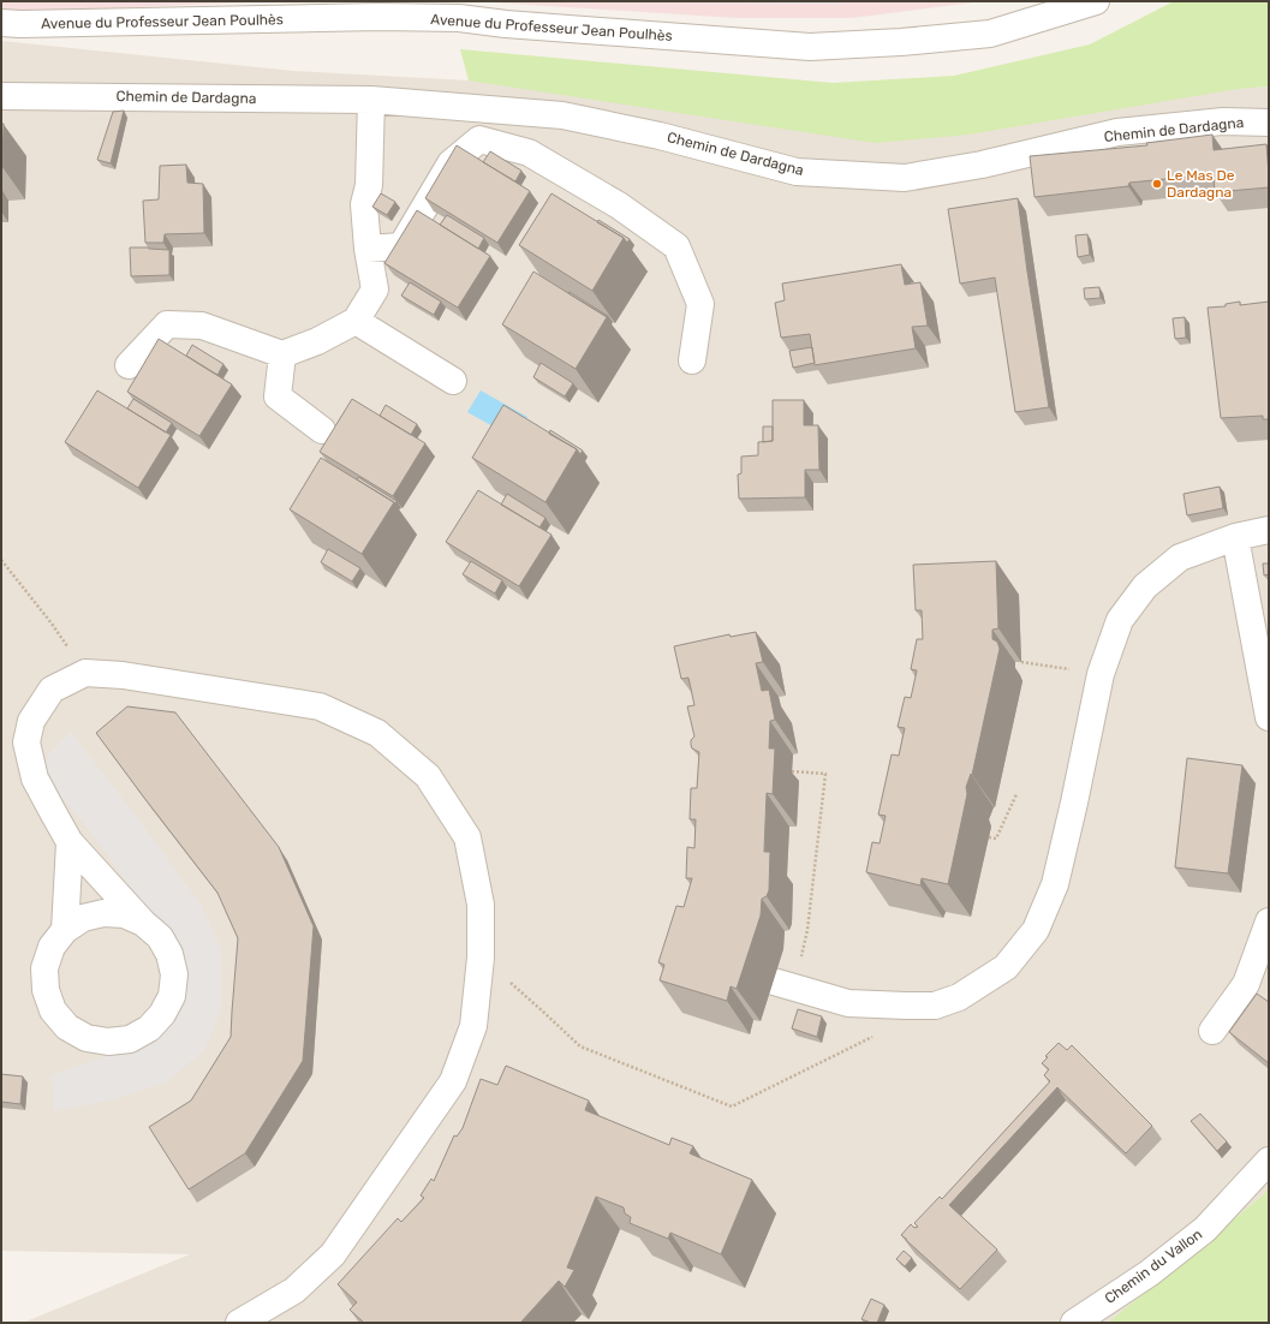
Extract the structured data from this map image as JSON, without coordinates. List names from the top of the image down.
{
  "streets": {
    "street": ["Avenue du Professeur Jean Poulhès", "Chemin de Dardagna", "Chemin du Vallon"]
  },
  "places": ["Le Mas De Dardagna"]
}
